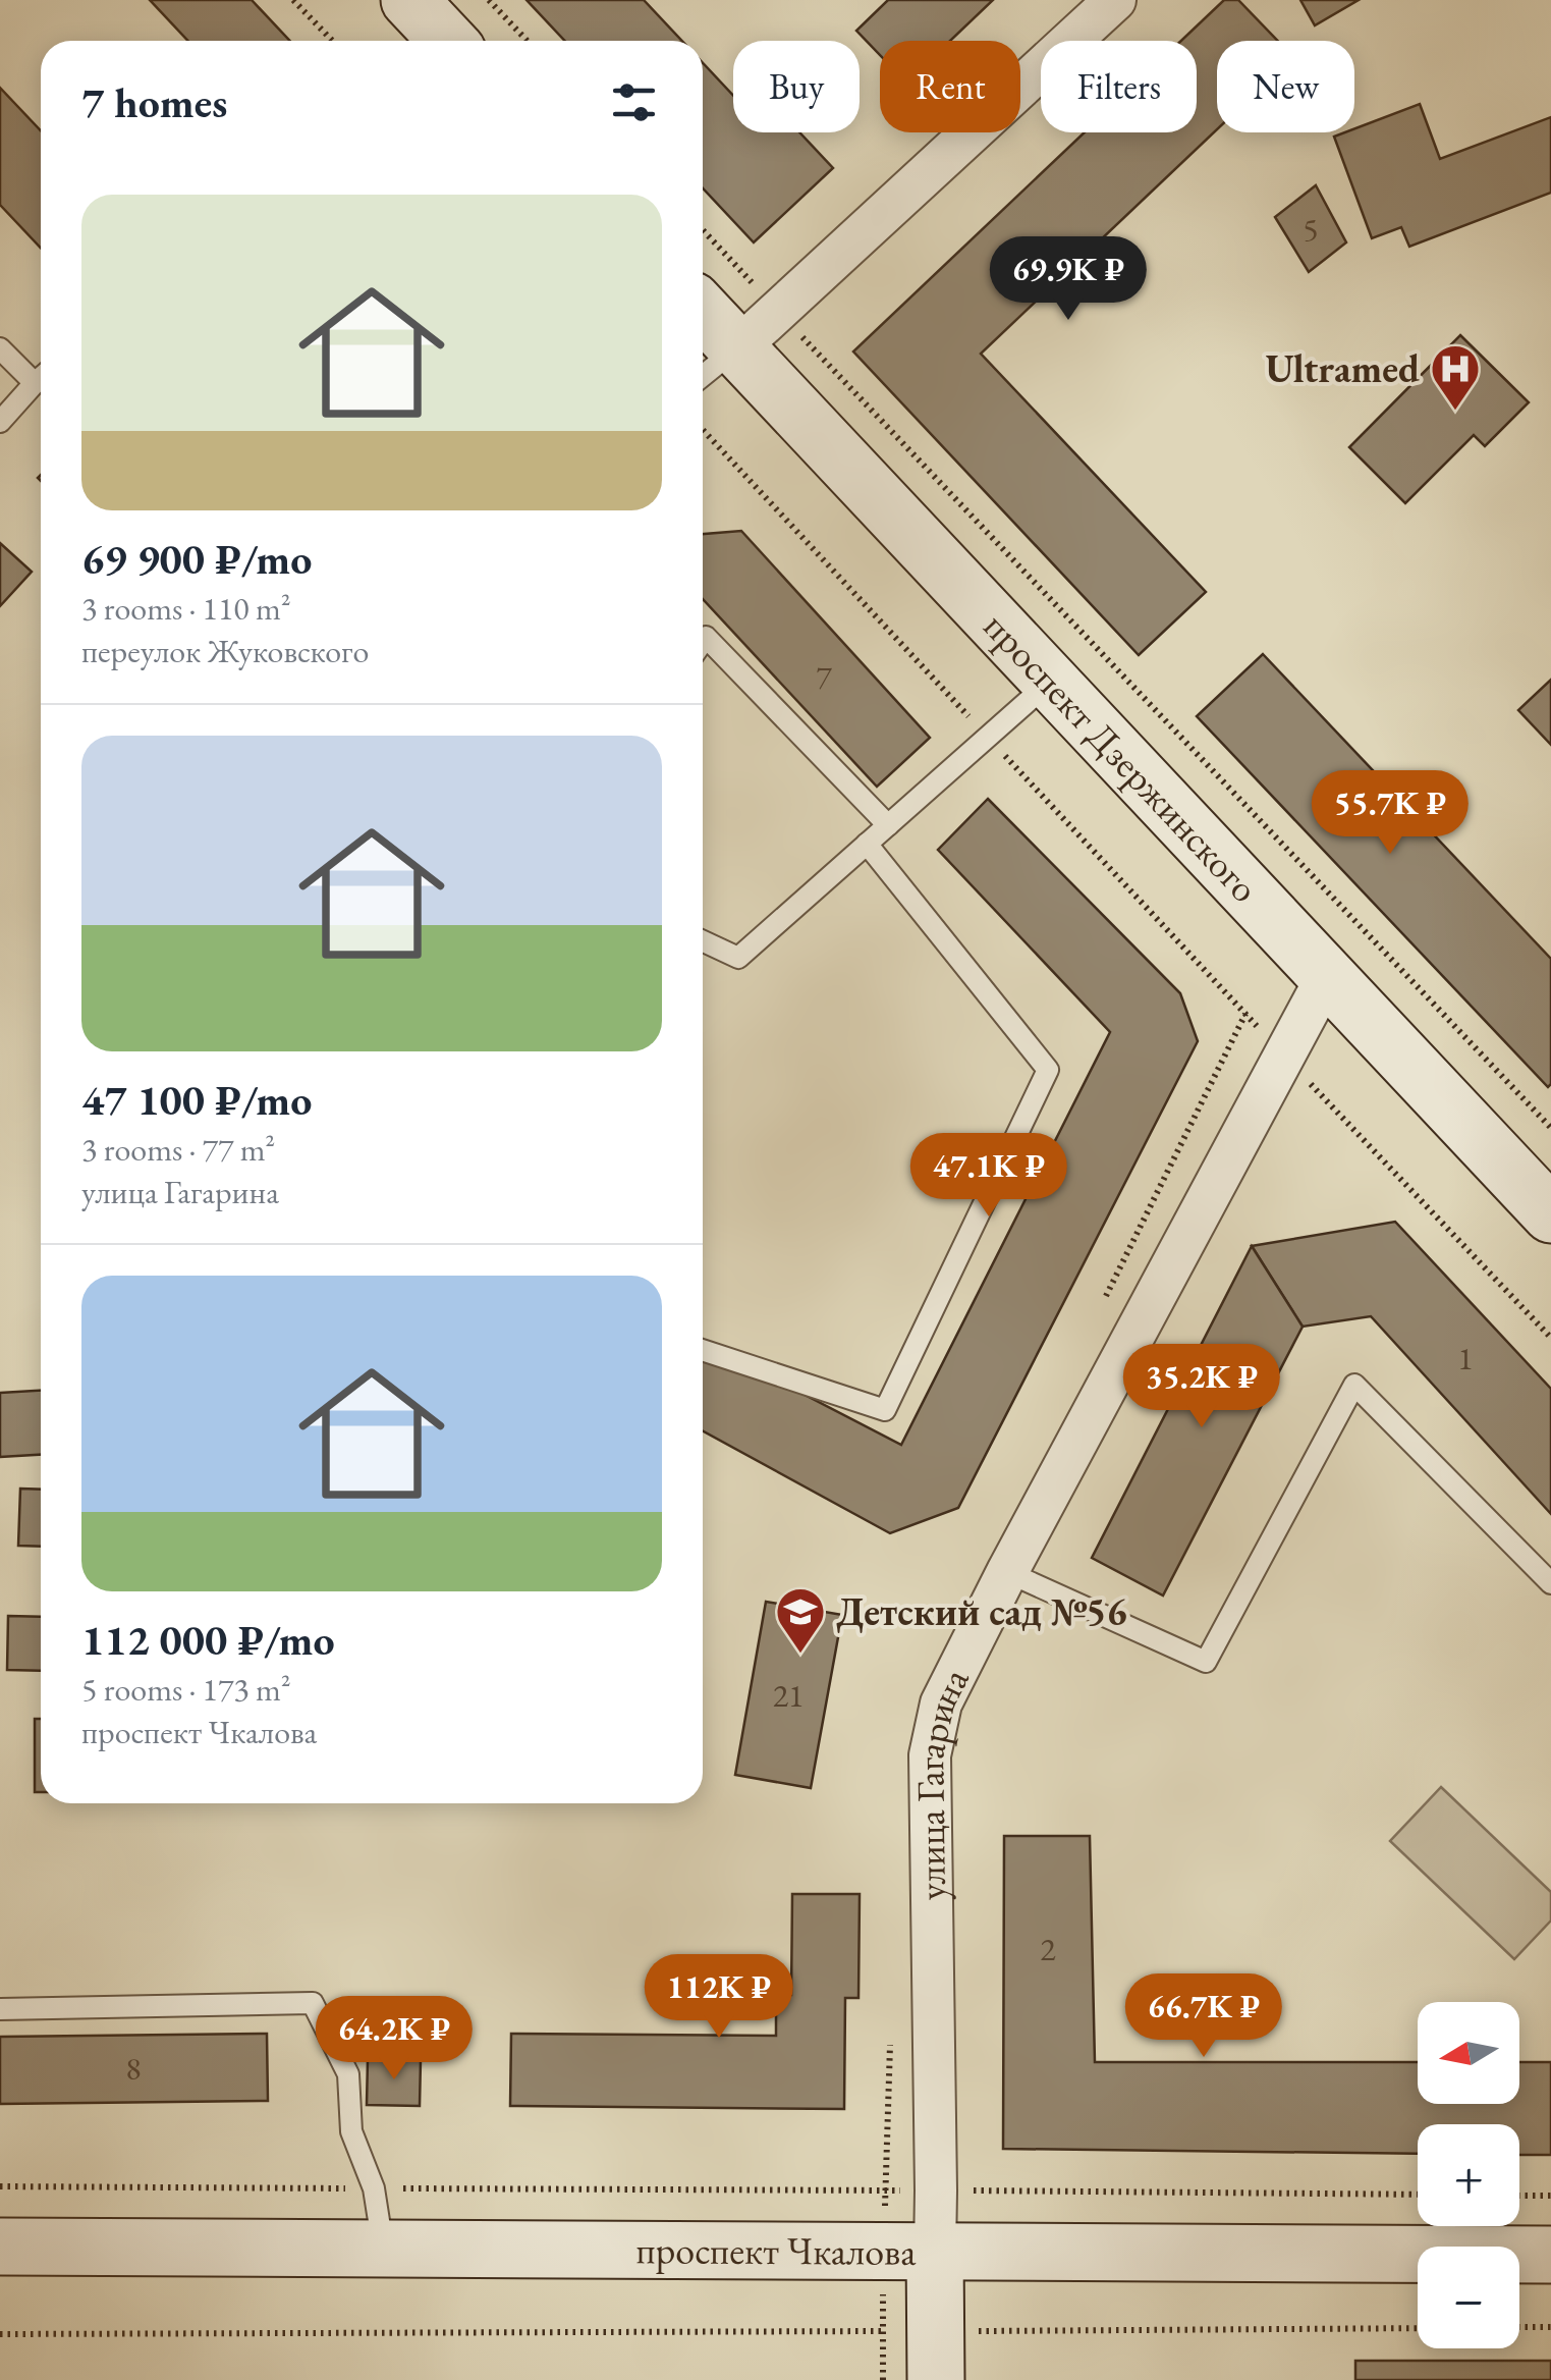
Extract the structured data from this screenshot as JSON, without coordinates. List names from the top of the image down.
{
  "streets": {
    "main road": ["проспект Дзержинского", "улица Гагарина", "проспект Чкалова"]
  },
  "crossings": [
    ["проспект Дзержинского", "улица Гагарина"],
    ["улица Гагарина", "проспект Чкалова"]
  ],
  "places": {
    "hospital": ["Ultramed"],
    "school or university": ["Детский сад №56"]
  },
  "house_numbers": [
    "5",
    "7",
    "1",
    "21",
    "2",
    "8"
  ],
  "north": "left",
  "page": {
    "chip": [
      "Buy",
      "Rent",
      "Filters",
      "New"
    ],
    "heading": "7 homes",
    "list": [
      {
        "name": "69 900 ₽/mo",
        "note": "3 rooms · 110 m² · переулок Жуковского"
      },
      {
        "name": "47 100 ₽/mo",
        "note": "3 rooms · 77 m² · улица Гагарина"
      },
      {
        "name": "112 000 ₽/mo",
        "note": "5 rooms · 173 m² · проспект Чкалова"
      }
    ],
    "price": [
      "69.9K ₽",
      "55.7K ₽",
      "47.1K ₽",
      "35.2K ₽",
      "112K ₽",
      "66.7K ₽",
      "64.2K ₽"
    ],
    "map_buttons": ["+", "−"]
  }
}
